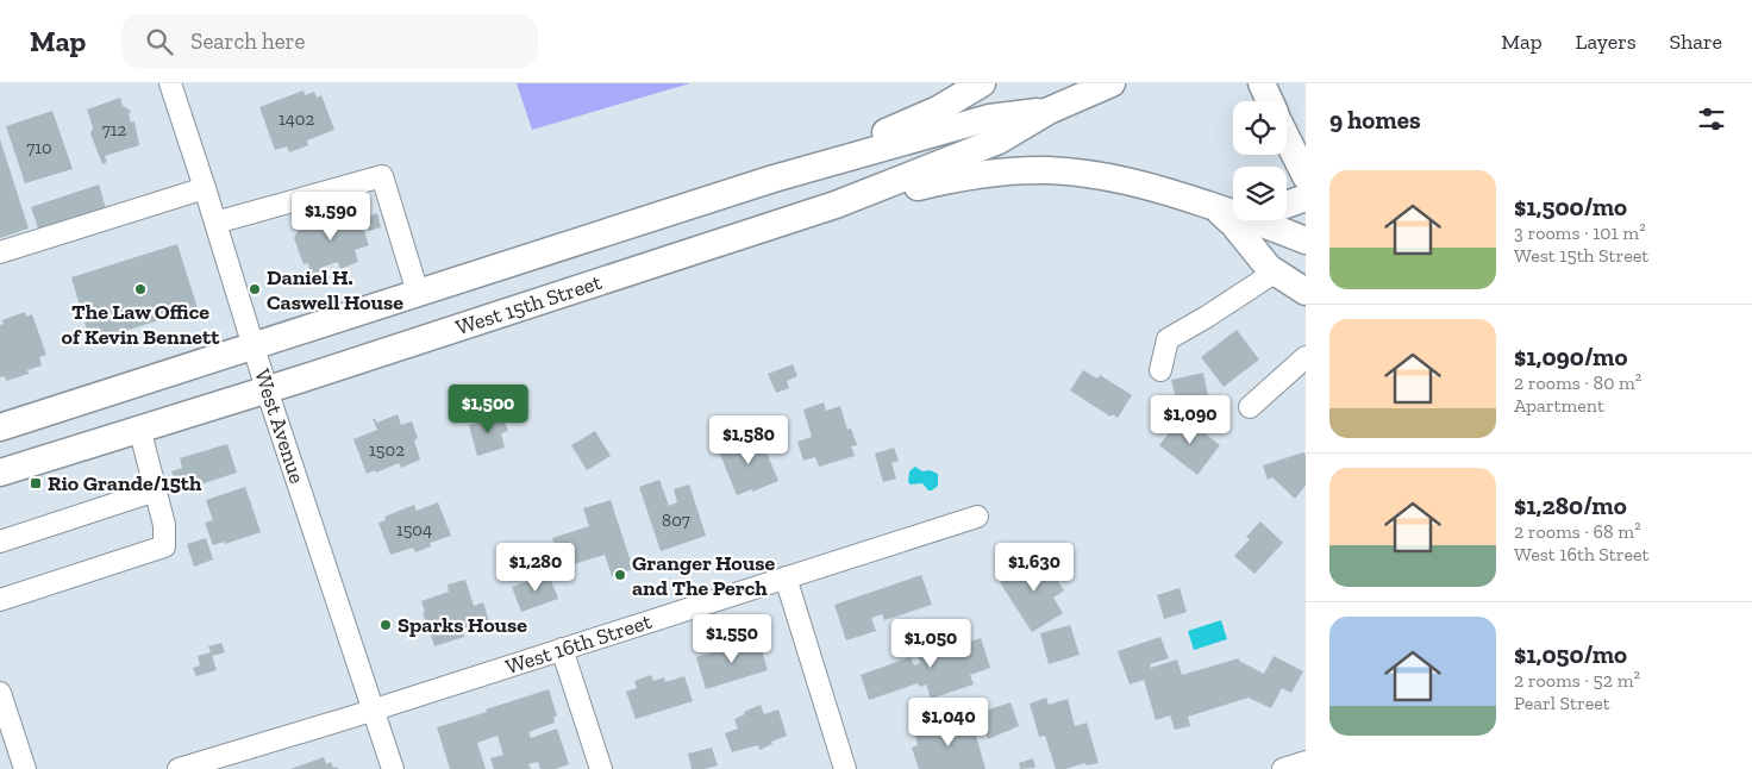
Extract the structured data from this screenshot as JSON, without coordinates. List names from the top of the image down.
{
  "streets": {
    "main road": ["West 15th Street"],
    "street": ["West Avenue", "West 16th Street"]
  },
  "crossings": [
    ["West 15th Street", "West Avenue"],
    ["West Avenue", "West 16th Street"]
  ],
  "places": {
    "other": [
      "The Law Office of Kevin Bennett",
      "Daniel H. Caswell House",
      "Granger House and The Perch",
      "Sparks House"
    ],
    "transit": ["Rio Grande/15th"]
  },
  "house_numbers": [
    "1402",
    "712",
    "710",
    "1502",
    "807",
    "1504"
  ],
  "page": {
    "header": "Map",
    "search": "Search here",
    "nav": ["Map", "Layers", "Share"],
    "heading": "9 homes",
    "list": [
      {
        "name": "$1,500/mo",
        "note": "3 rooms · 101 m² · West 15th Street"
      },
      {
        "name": "$1,090/mo",
        "note": "2 rooms · 80 m² · Apartment"
      },
      {
        "name": "$1,280/mo",
        "note": "2 rooms · 68 m² · West 16th Street"
      },
      {
        "name": "$1,050/mo",
        "note": "2 rooms · 52 m² · Pearl Street"
      }
    ],
    "price": [
      "$1,590",
      "$1,500",
      "$1,090",
      "$1,580",
      "$1,280",
      "$1,630",
      "$1,550",
      "$1,050",
      "$1,040"
    ]
  }
}
